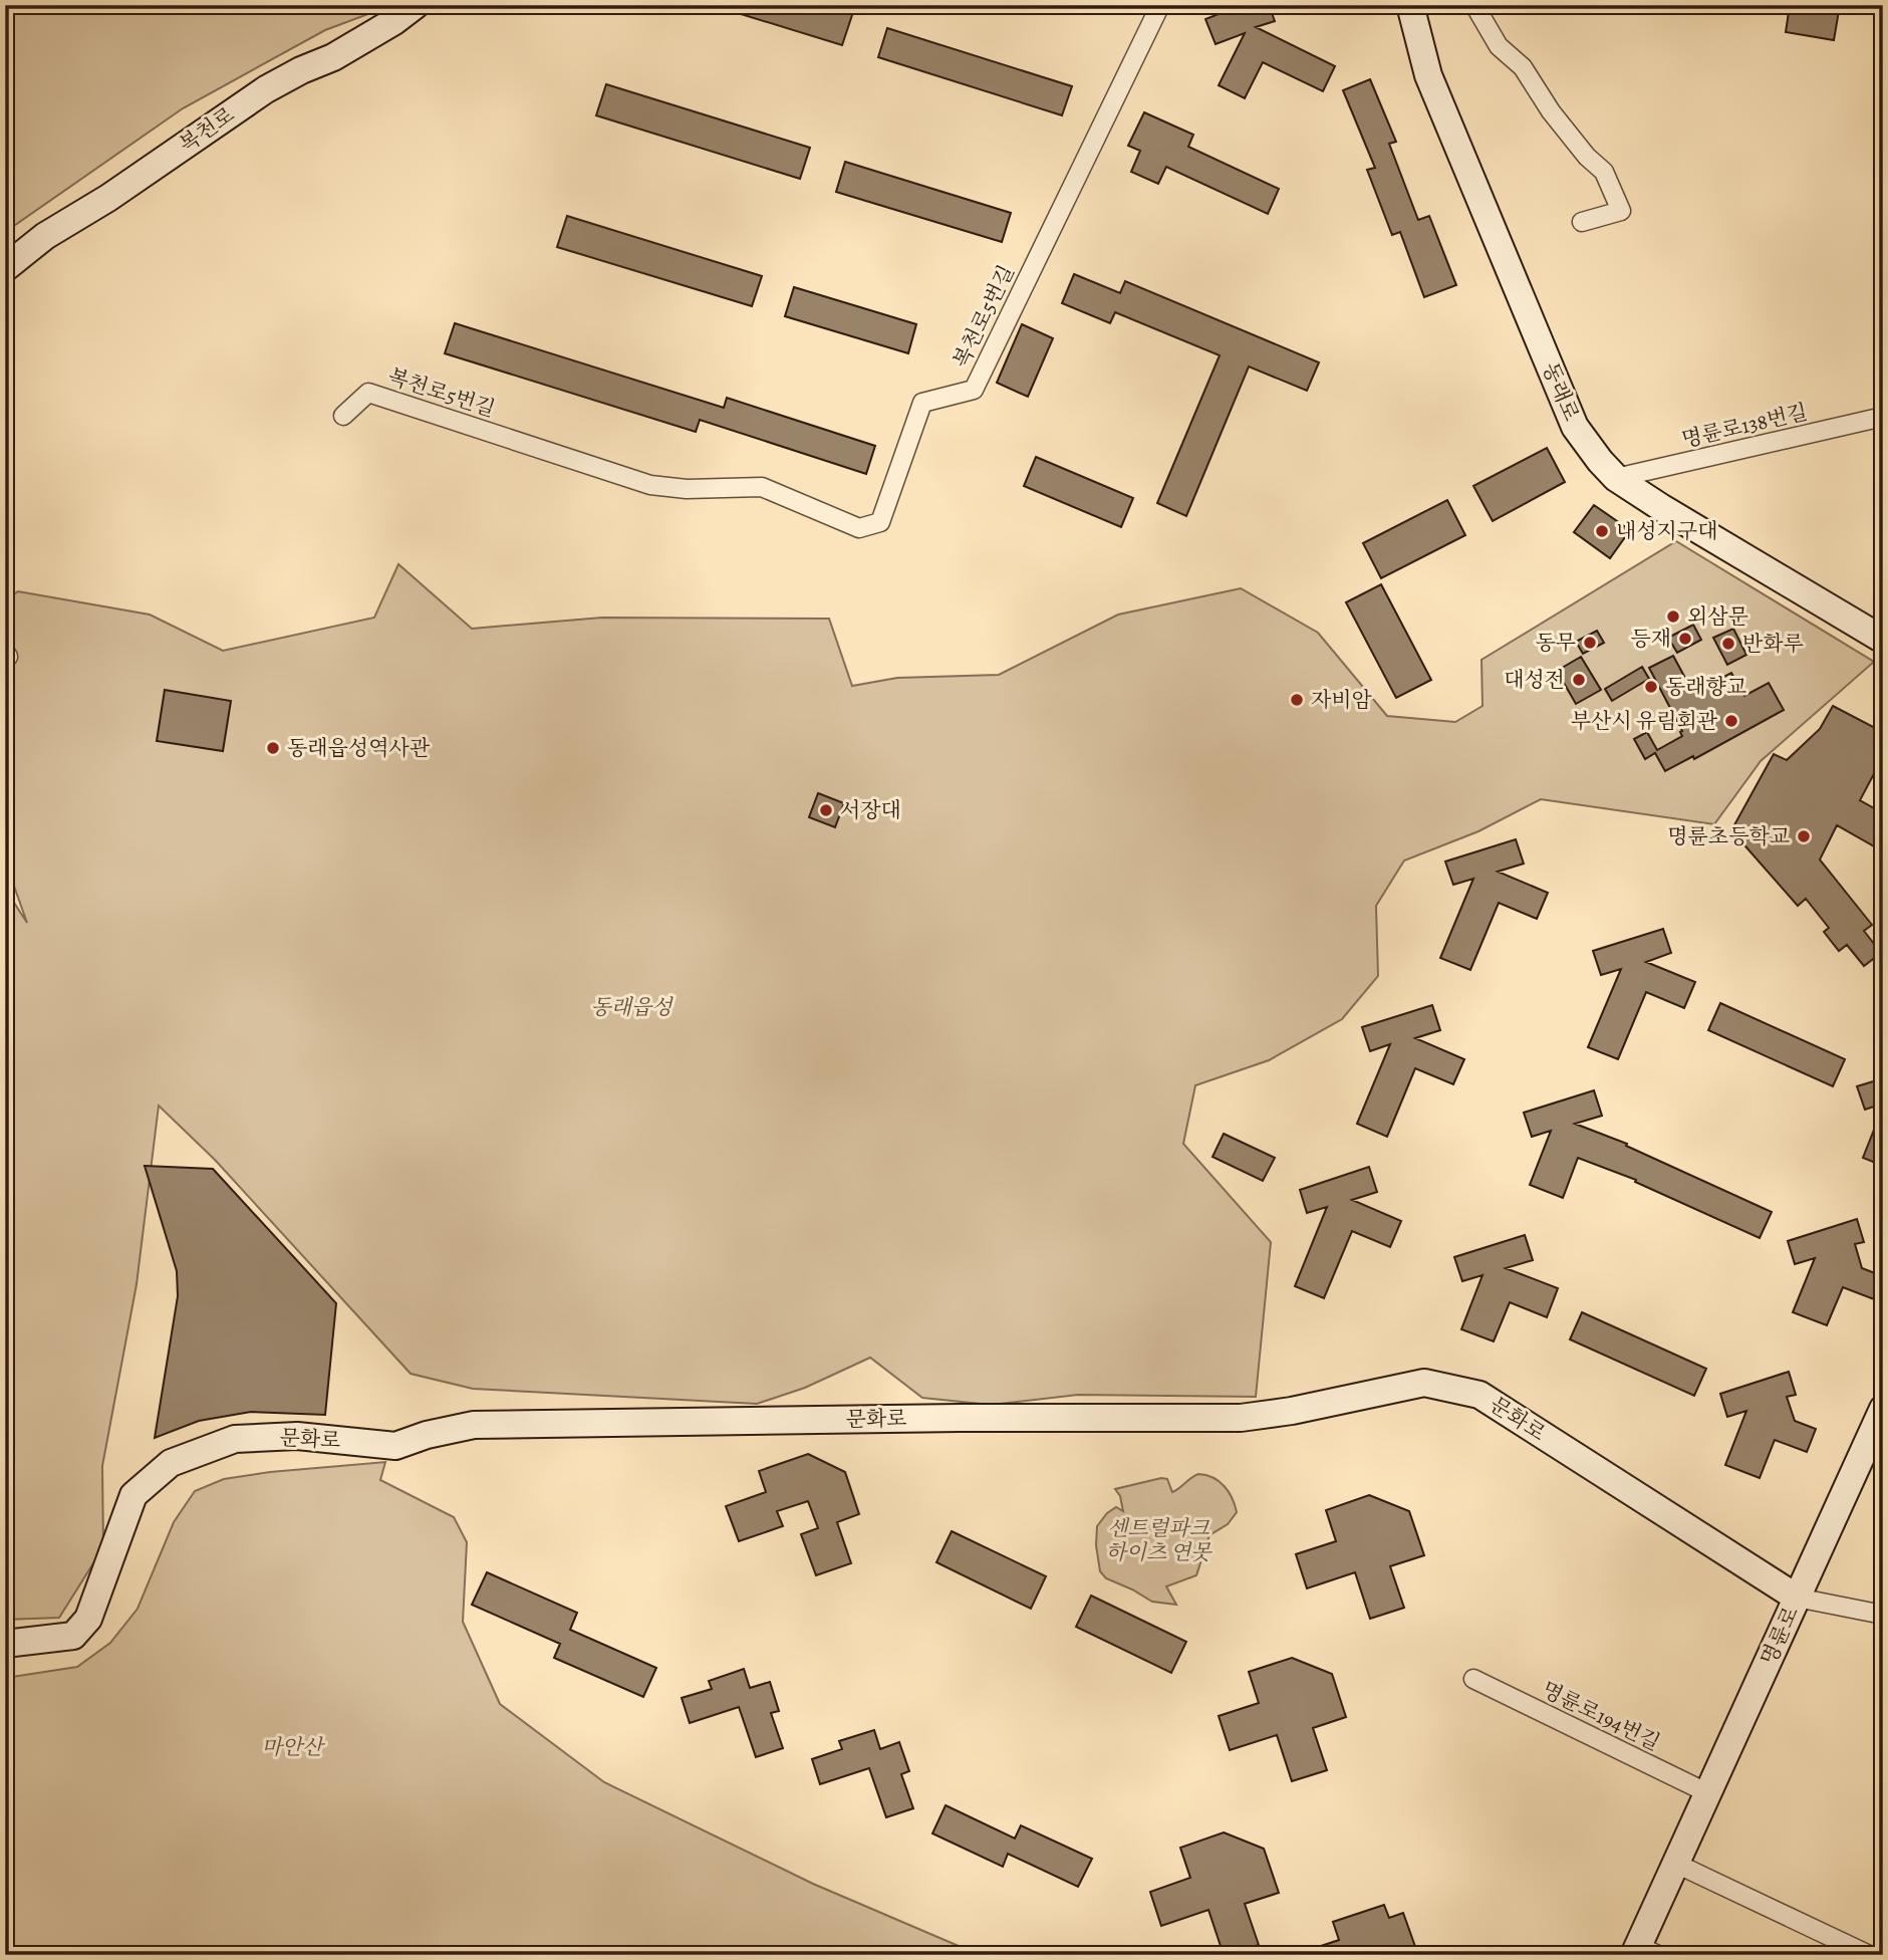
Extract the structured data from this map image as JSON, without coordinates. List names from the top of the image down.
{
  "streets": {
    "street": [
      "복천로",
      "복천로5번길",
      "동래로",
      "명륜로138번길",
      "문화로",
      "명륜로",
      "명륜로194번길"
    ]
  },
  "crossings": [
    ["동래로", "명륜로138번길"],
    ["문화로", "명륜로"],
    ["명륜로", "명륜로194번길"]
  ],
  "parks": ["동래읍성", "센트럴파크 하이츠 연못", "마안산"],
  "places": [
    "내성지구대",
    "외삼문",
    "등재",
    "동무",
    "반화루",
    "대성전",
    "동래향교",
    "자비암",
    "부산시 유림회관",
    "동래읍성역사관",
    "서장대",
    "명륜초등학교"
  ]
}
